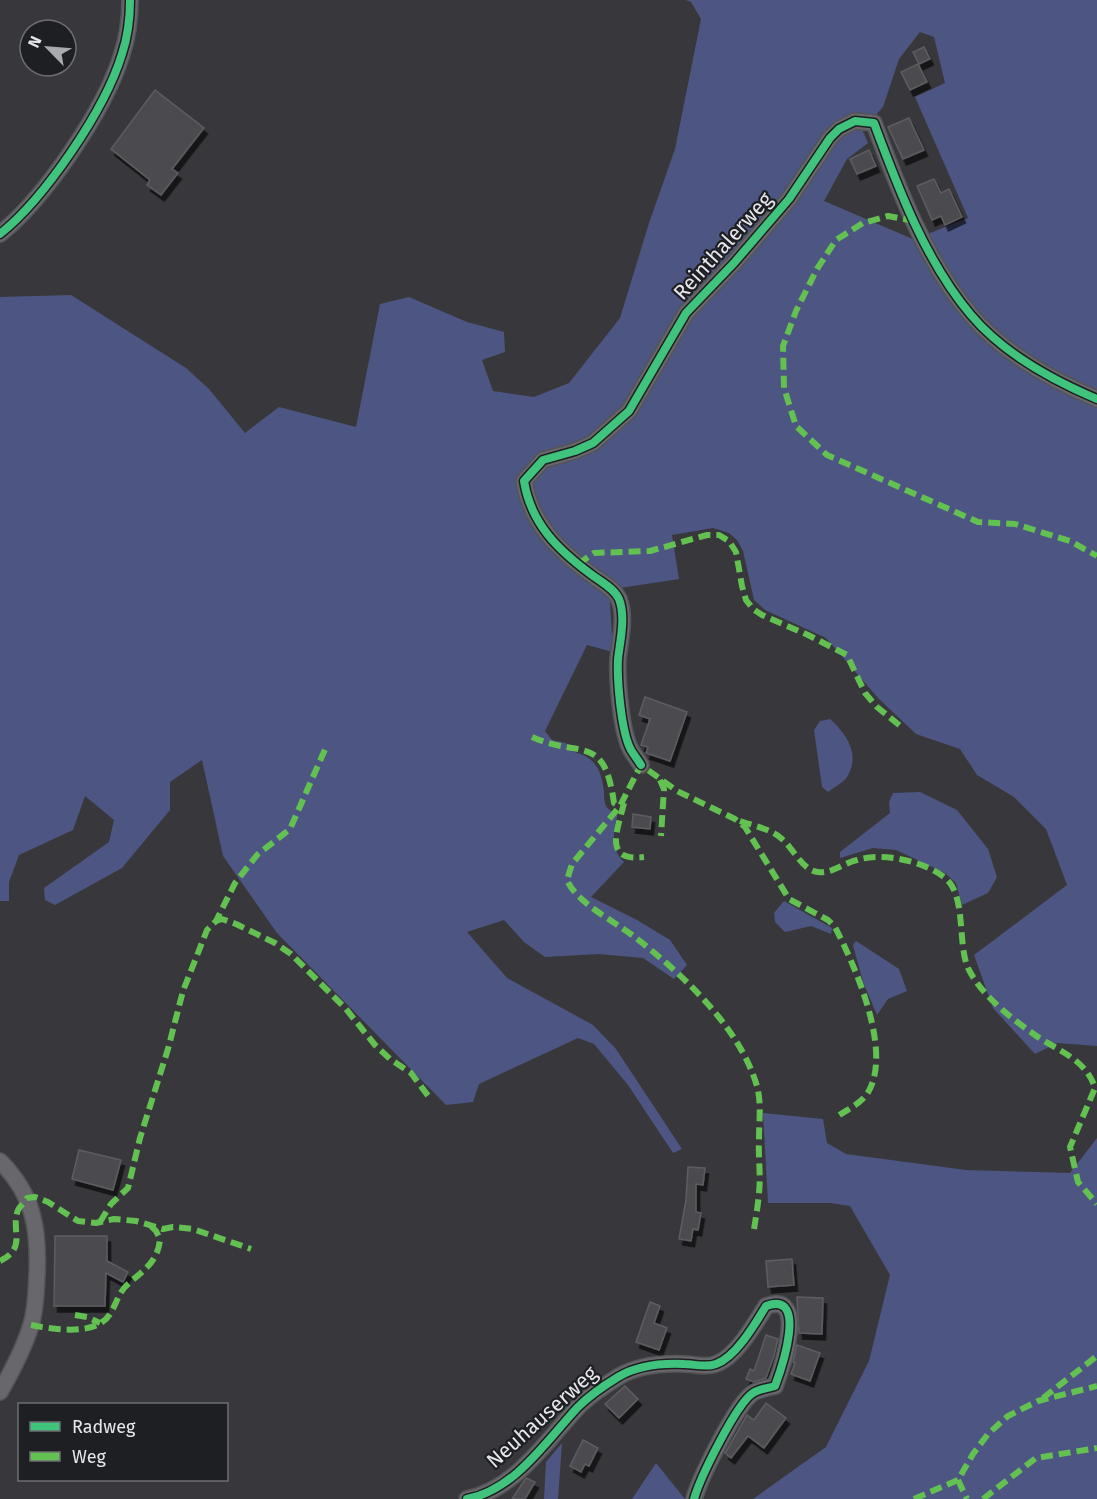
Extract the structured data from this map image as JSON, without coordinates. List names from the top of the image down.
{
  "streets": {
    "street": ["Reinthalerweg", "Neuhauserweg"]
  },
  "legend": ["Radweg", "Weg"],
  "north": "top left"
}
